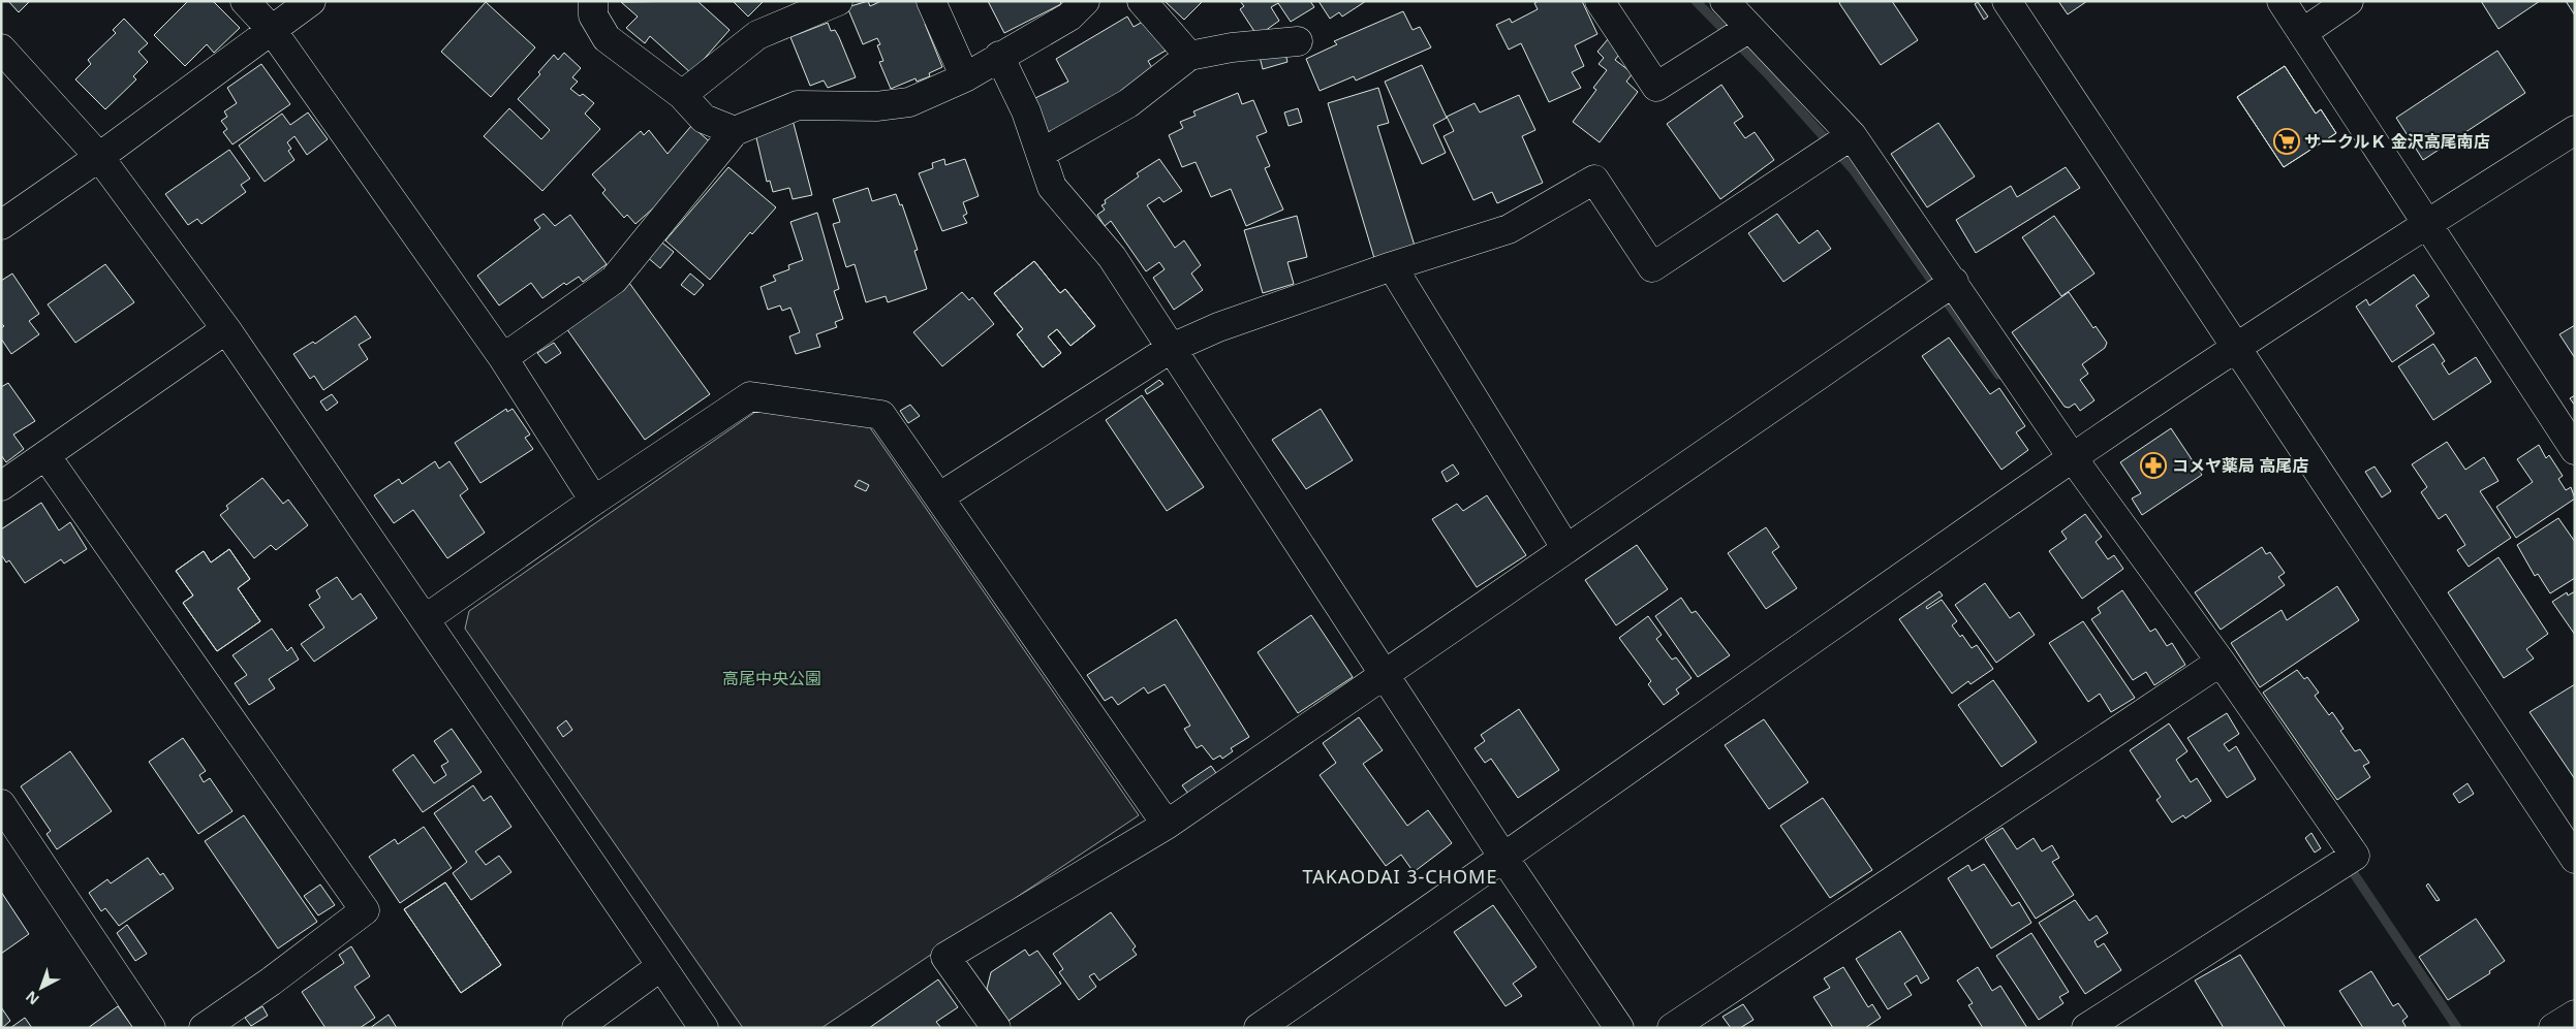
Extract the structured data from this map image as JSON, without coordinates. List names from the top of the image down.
{
  "districts": ["TAKAODAI 3-CHOME"],
  "parks": ["高尾中央公園"],
  "places": {
    "supermarket": ["サークルＫ 金沢高尾南店"],
    "pharmacy": ["コメヤ薬局 高尾店"]
  },
  "north": "bottom left"
}
